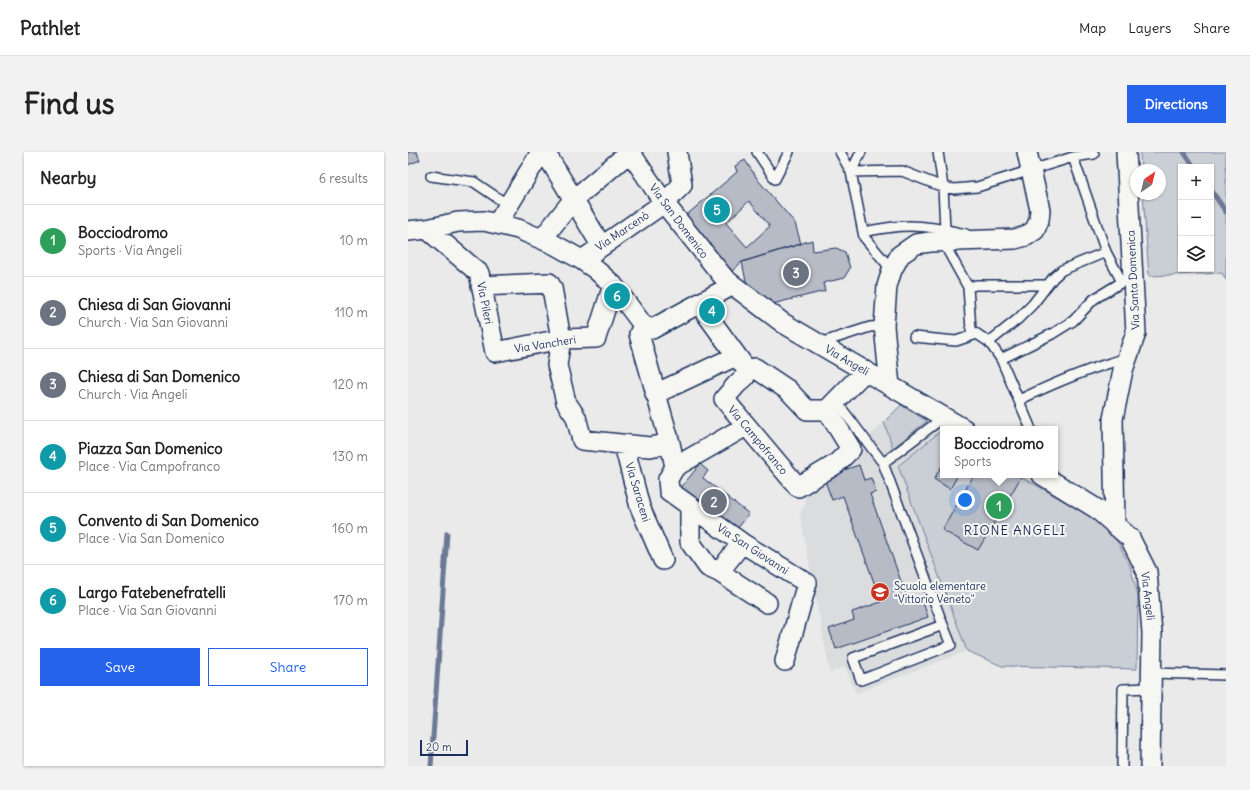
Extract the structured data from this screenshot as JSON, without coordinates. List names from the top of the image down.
{
  "streets": {
    "street": [
      "Via San Domenico",
      "Via Marcenò",
      "Via Santa Domenica",
      "Via Pileri",
      "Via Vancheri",
      "Via Angeli",
      "Via Campofranco",
      "Via Saraceni",
      "Via San Giovanni"
    ]
  },
  "crossings": [
    ["Via San Domenico", "Via Marcenò"],
    ["Via San Domenico", "Via Angeli"],
    ["Via Santa Domenica", "Via Angeli"],
    ["Via Pileri", "Via Vancheri"]
  ],
  "districts": ["RIONE ANGELI"],
  "places": {
    "school or university": ["Scuola elementare \"Vittorio Veneto\""]
  },
  "scale_bar": "20 m",
  "north": "top right",
  "page": {
    "header": "Pathlet",
    "nav": ["Map", "Layers", "Share"],
    "buttons": [
      "Directions",
      ["Save", "Share"]
    ],
    "title": "Find us",
    "heading": ["Nearby", "6 results"],
    "map_buttons": ["+", "−"],
    "pins": [
      "5",
      "3",
      "6",
      "4",
      "2",
      "1"
    ],
    "list": [
      {
        "mark": "1",
        "name": "Bocciodromo",
        "note": "Sports · Via Angeli",
        "value": "10 m"
      },
      {
        "mark": "2",
        "name": "Chiesa di San Giovanni",
        "note": "Church · Via San Giovanni",
        "value": "110 m"
      },
      {
        "mark": "3",
        "name": "Chiesa di San Domenico",
        "note": "Church · Via Angeli",
        "value": "120 m"
      },
      {
        "mark": "4",
        "name": "Piazza San Domenico",
        "note": "Place · Via Campofranco",
        "value": "130 m"
      },
      {
        "mark": "5",
        "name": "Convento di San Domenico",
        "note": "Place · Via San Domenico",
        "value": "160 m"
      },
      {
        "mark": "6",
        "name": "Largo Fatebenefratelli",
        "note": "Place · Via San Giovanni",
        "value": "170 m"
      }
    ],
    "popup": ["Bocciodromo", "Sports"],
    "scale": "20 m"
  }
}
